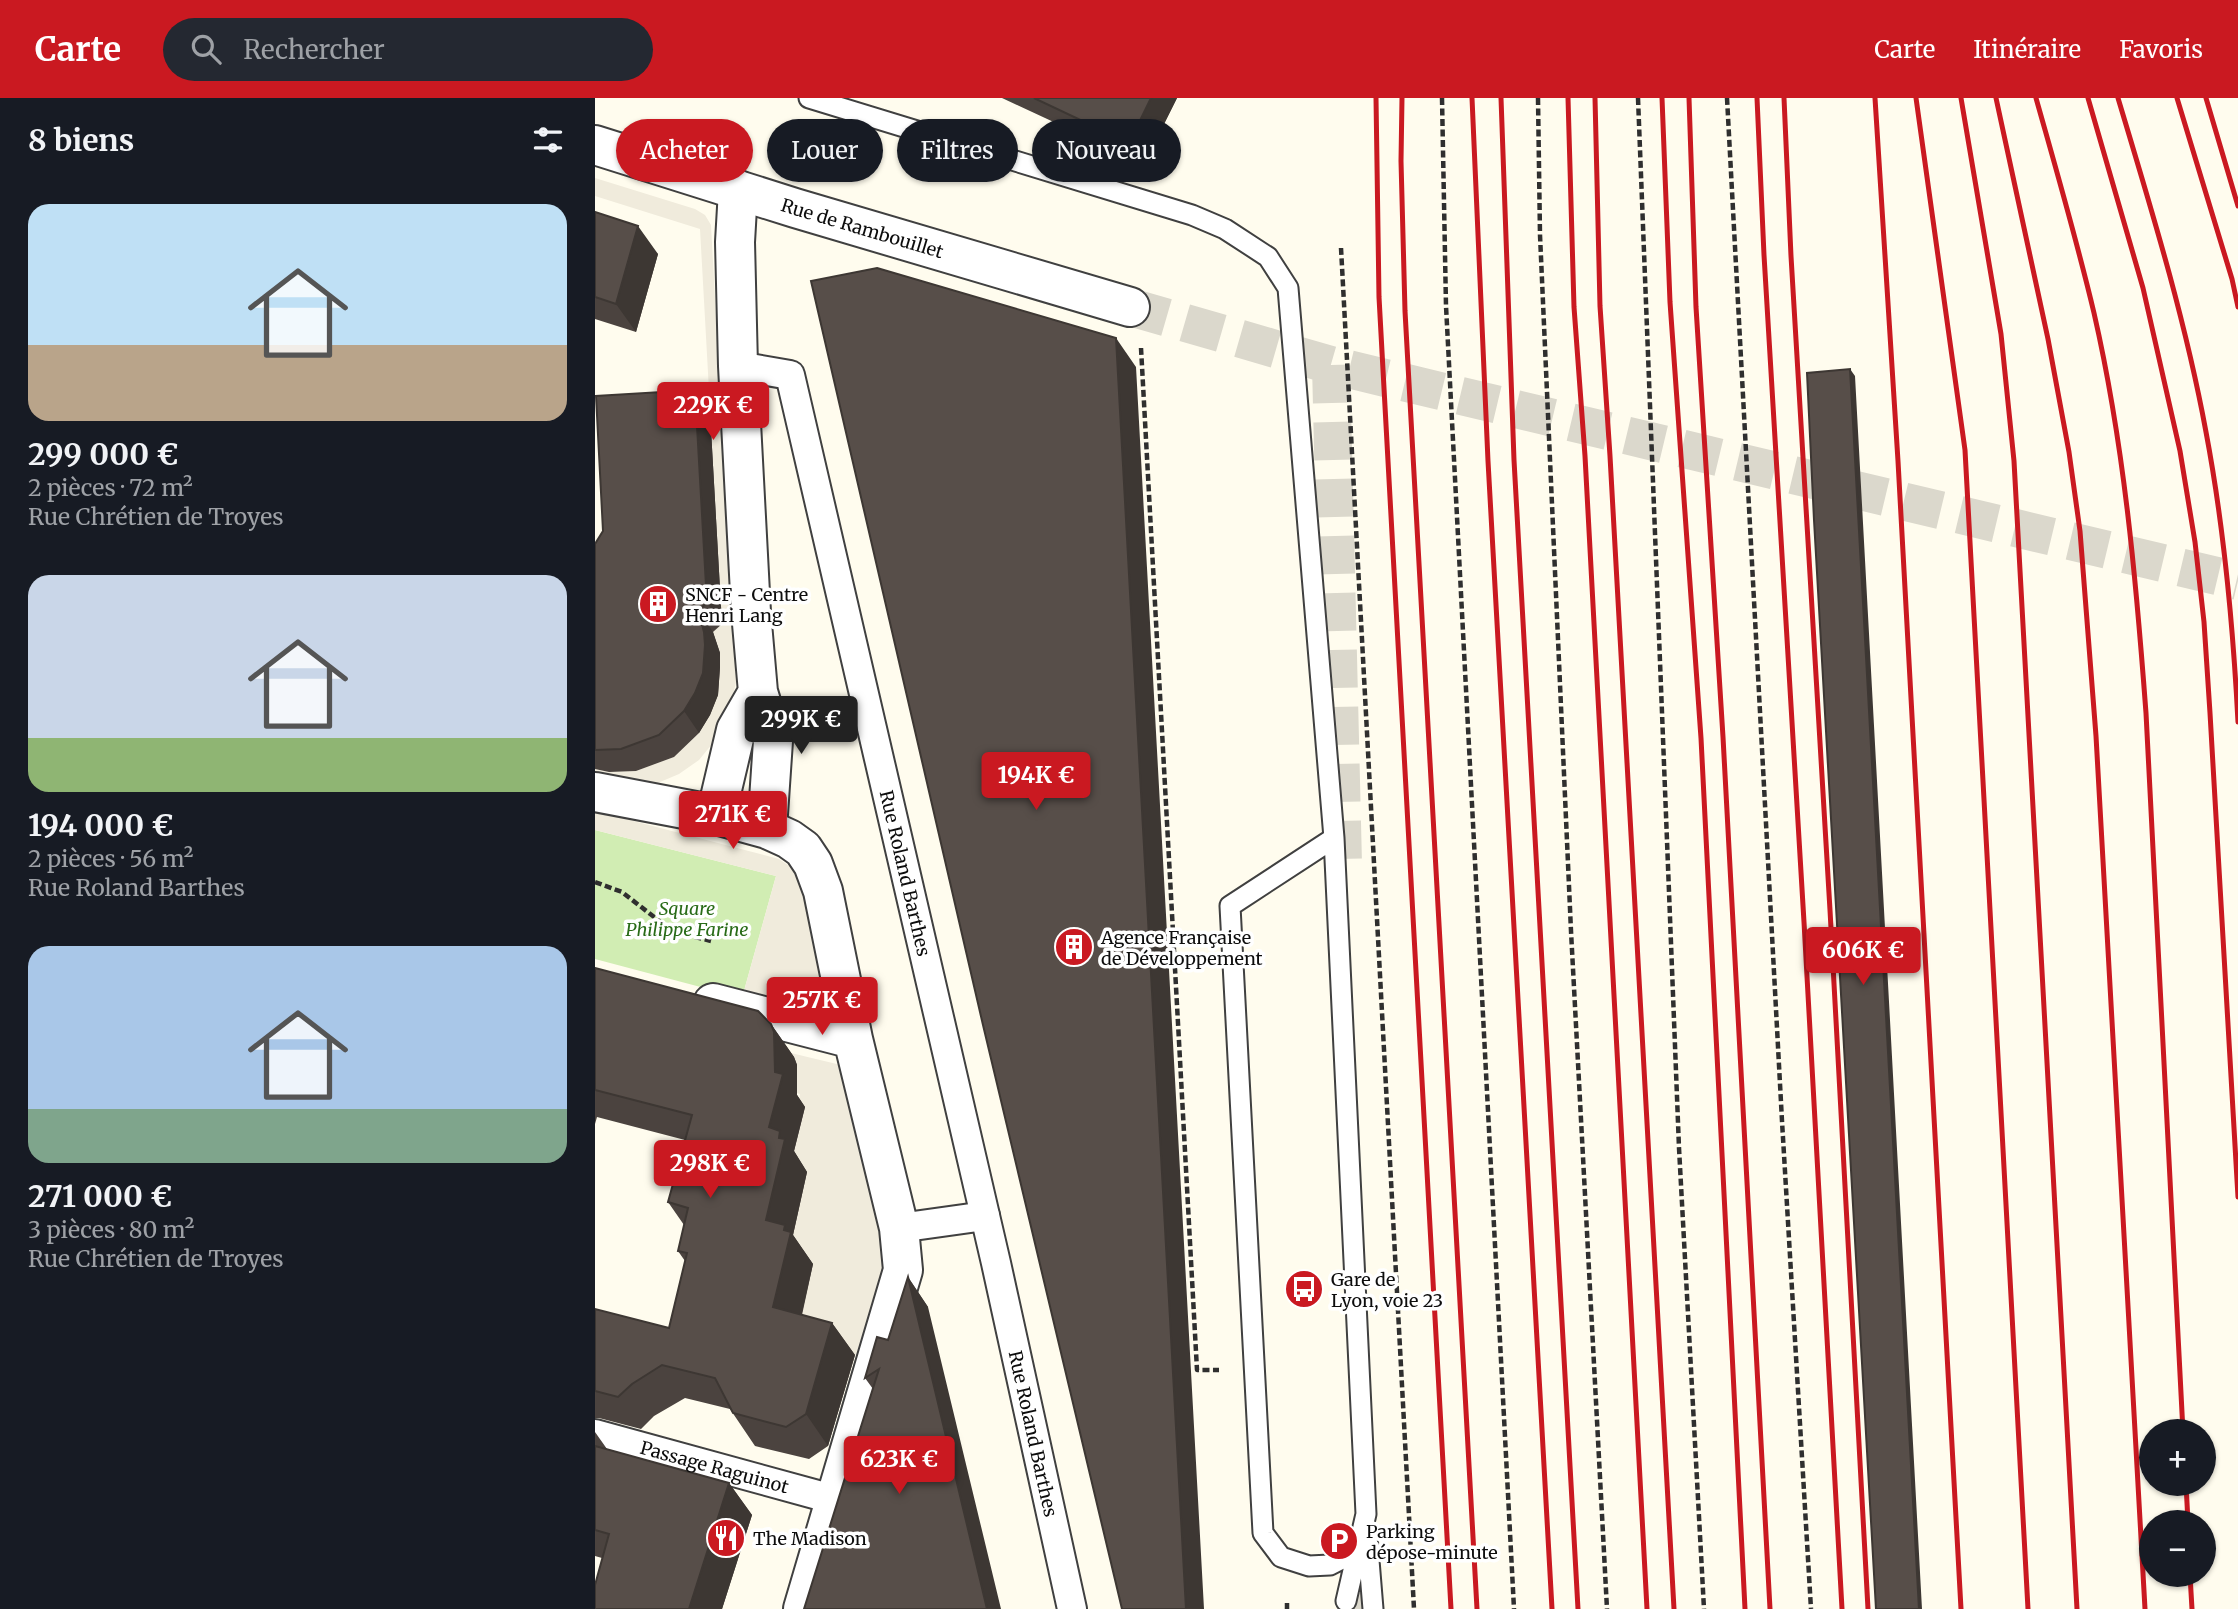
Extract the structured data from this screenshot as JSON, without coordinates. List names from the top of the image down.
{
  "streets": {
    "street": ["Rue de Rambouillet", "Rue Roland Barthes", "Passage Raguinot"]
  },
  "parks": ["Square Philippe Farine"],
  "places": {
    "building": ["SNCF - Centre Henri Lang", "Agence Française de Développement"],
    "bus stop": ["Gare de Lyon, voie 23"],
    "restaurant": ["The Madison"],
    "parking": ["Parking dépose-minute"]
  },
  "page": {
    "header": "Carte",
    "search": "Rechercher",
    "nav": ["Carte", "Itinéraire", "Favoris"],
    "heading": "8 biens",
    "chip": [
      "Acheter",
      "Louer",
      "Filtres",
      "Nouveau"
    ],
    "list": [
      {
        "name": "299 000 €",
        "note": "2 pièces · 72 m² · Rue Chrétien de Troyes"
      },
      {
        "name": "194 000 €",
        "note": "2 pièces · 56 m² · Rue Roland Barthes"
      },
      {
        "name": "271 000 €",
        "note": "3 pièces · 80 m² · Rue Chrétien de Troyes"
      }
    ],
    "price": [
      "229K €",
      "299K €",
      "194K €",
      "271K €",
      "606K €",
      "257K €",
      "298K €",
      "623K €"
    ],
    "map_buttons": ["+", "−"]
  }
}
